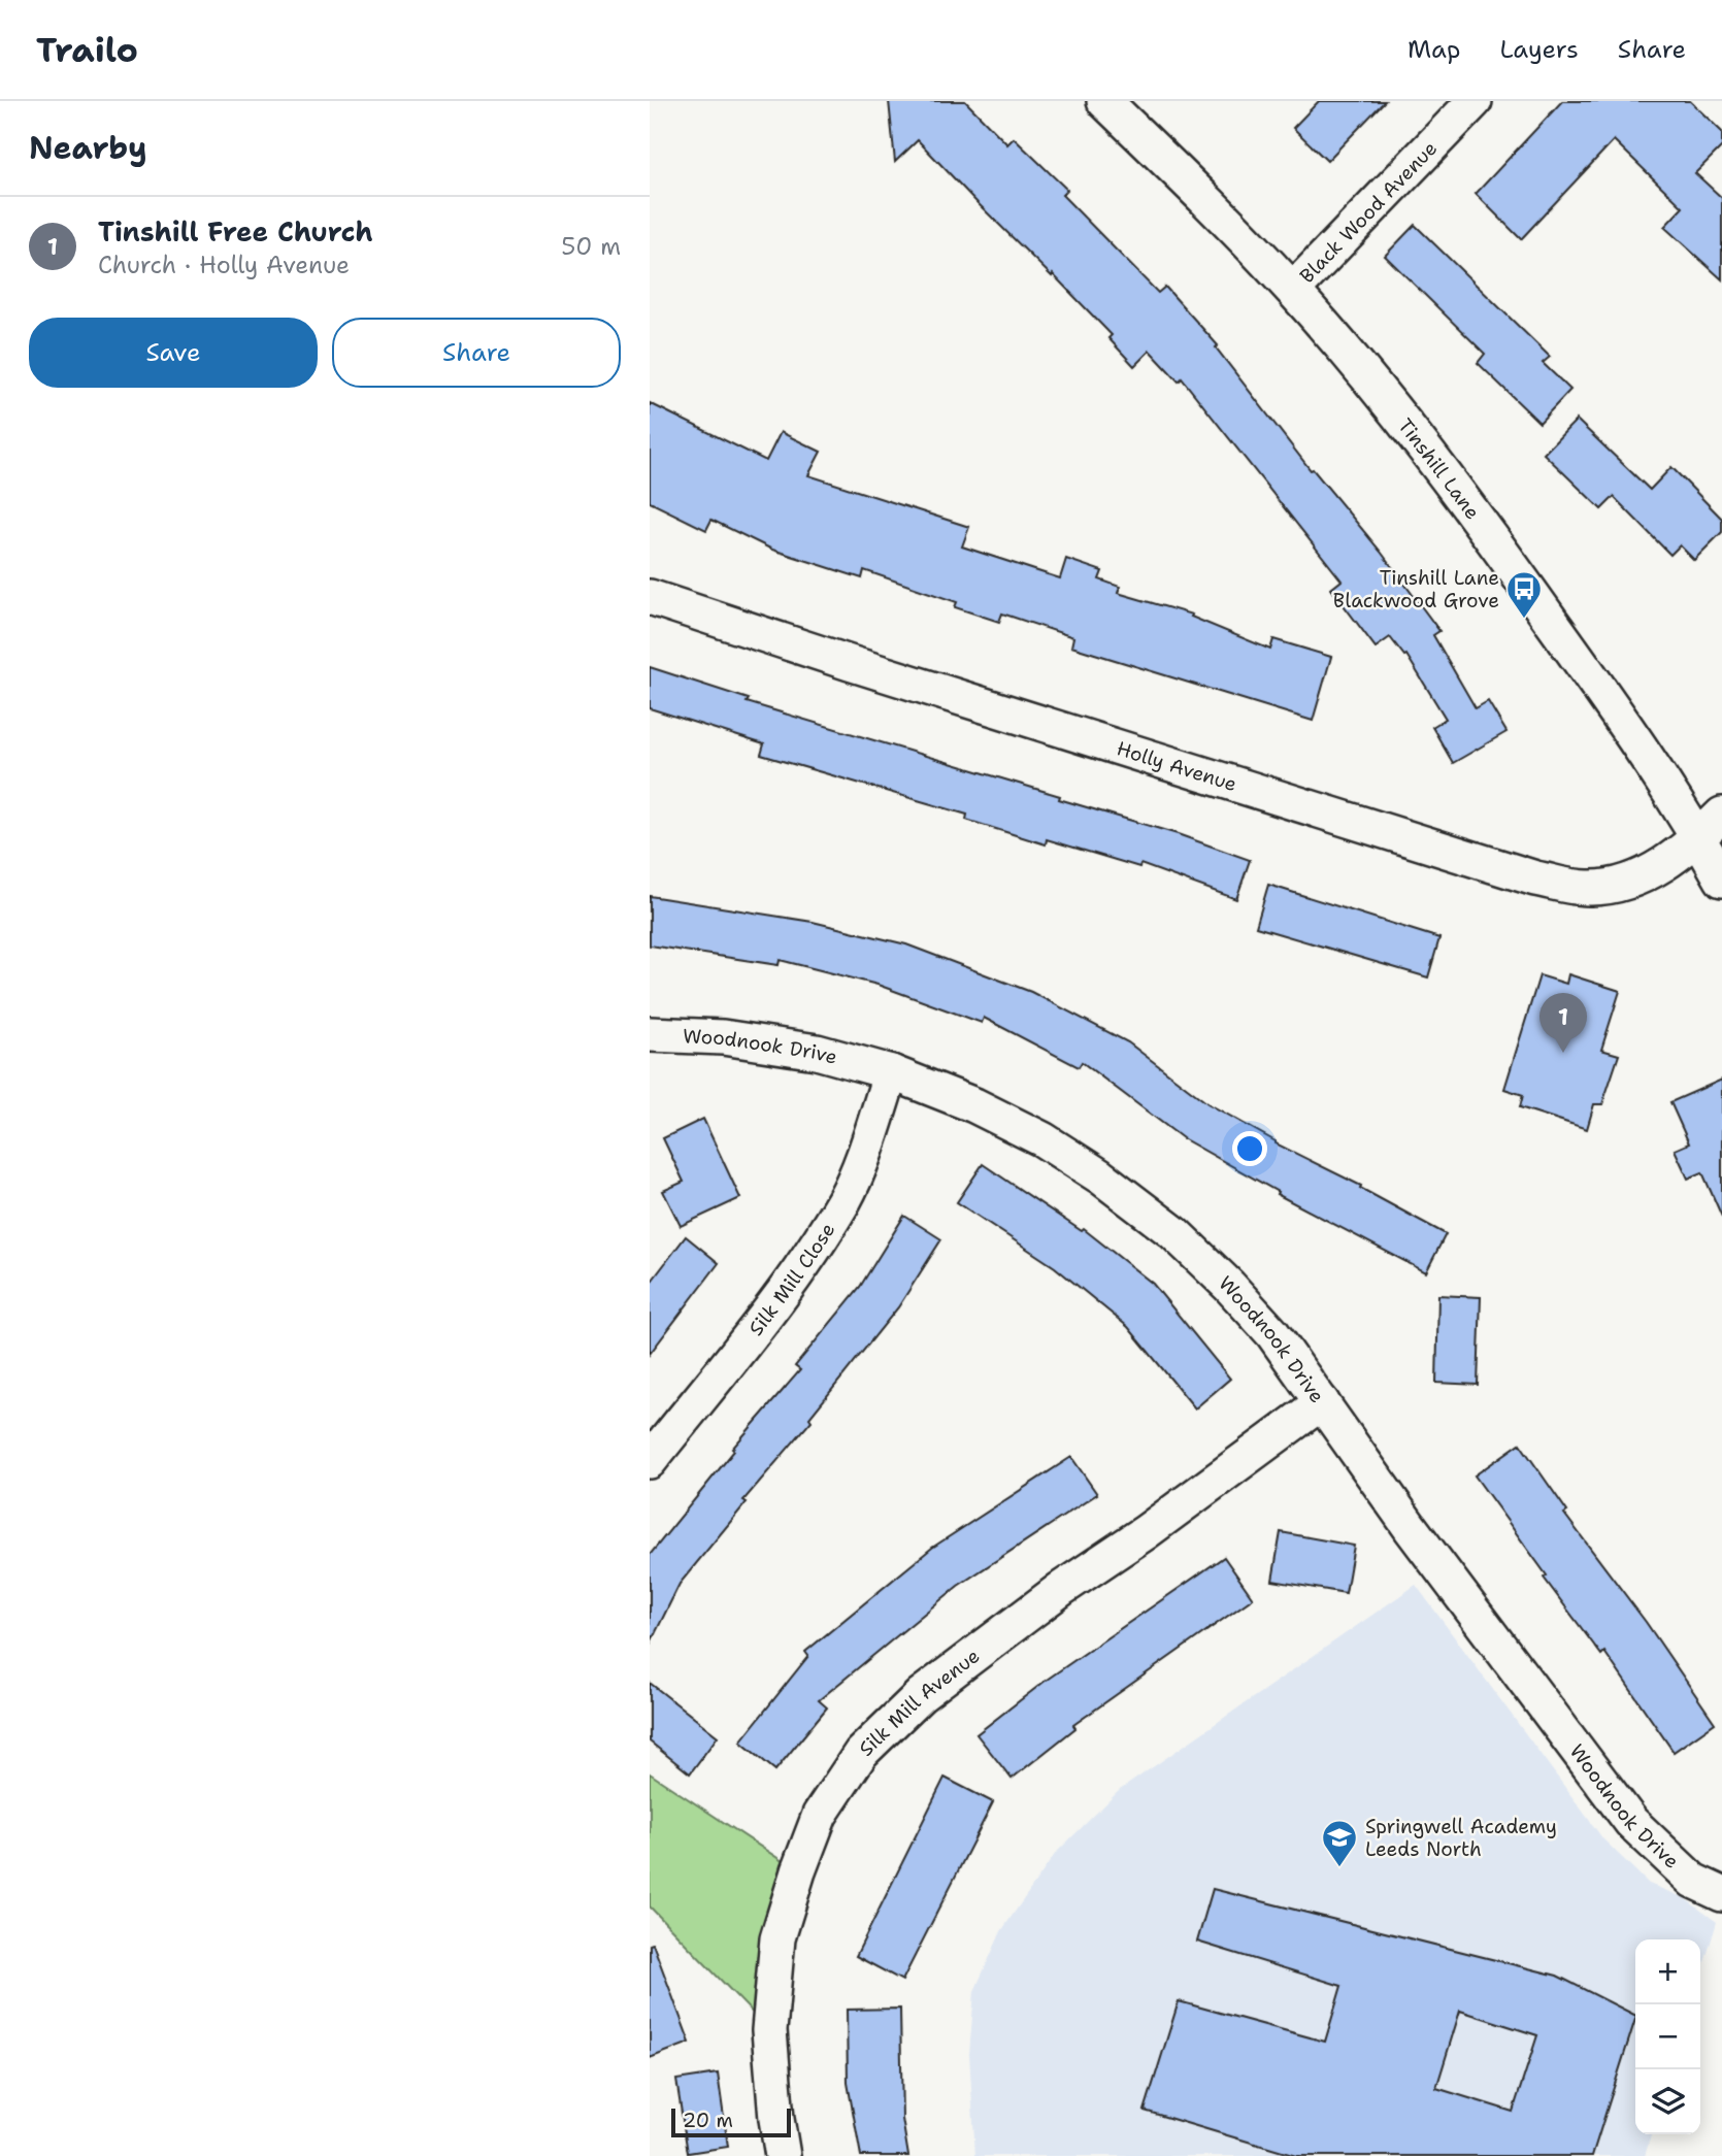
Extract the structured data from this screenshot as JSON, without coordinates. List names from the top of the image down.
{
  "streets": {
    "street": [
      "Black Wood Avenue",
      "Tinshill Lane",
      "Holly Avenue",
      "Woodnook Drive",
      "Silk Mill Close",
      "Silk Mill Avenue"
    ]
  },
  "crossings": [
    ["Black Wood Avenue", "Tinshill Lane"],
    ["Tinshill Lane", "Holly Avenue"],
    ["Woodnook Drive", "Silk Mill Close"],
    ["Woodnook Drive", "Silk Mill Avenue"]
  ],
  "places": {
    "bus stop": ["Tinshill Lane Blackwood Grove"],
    "school or university": ["Springwell Academy Leeds North"]
  },
  "scale_bar": "20 m",
  "page": {
    "header": "Trailo",
    "nav": ["Map", "Layers", "Share"],
    "heading": "Nearby",
    "list": [
      {
        "mark": "1",
        "name": "Tinshill Free Church",
        "note": "Church · Holly Avenue",
        "value": "50 m"
      }
    ],
    "buttons": ["Save", "Share"],
    "pins": "1",
    "map_buttons": ["+", "−"],
    "scale": "20 m"
  }
}
